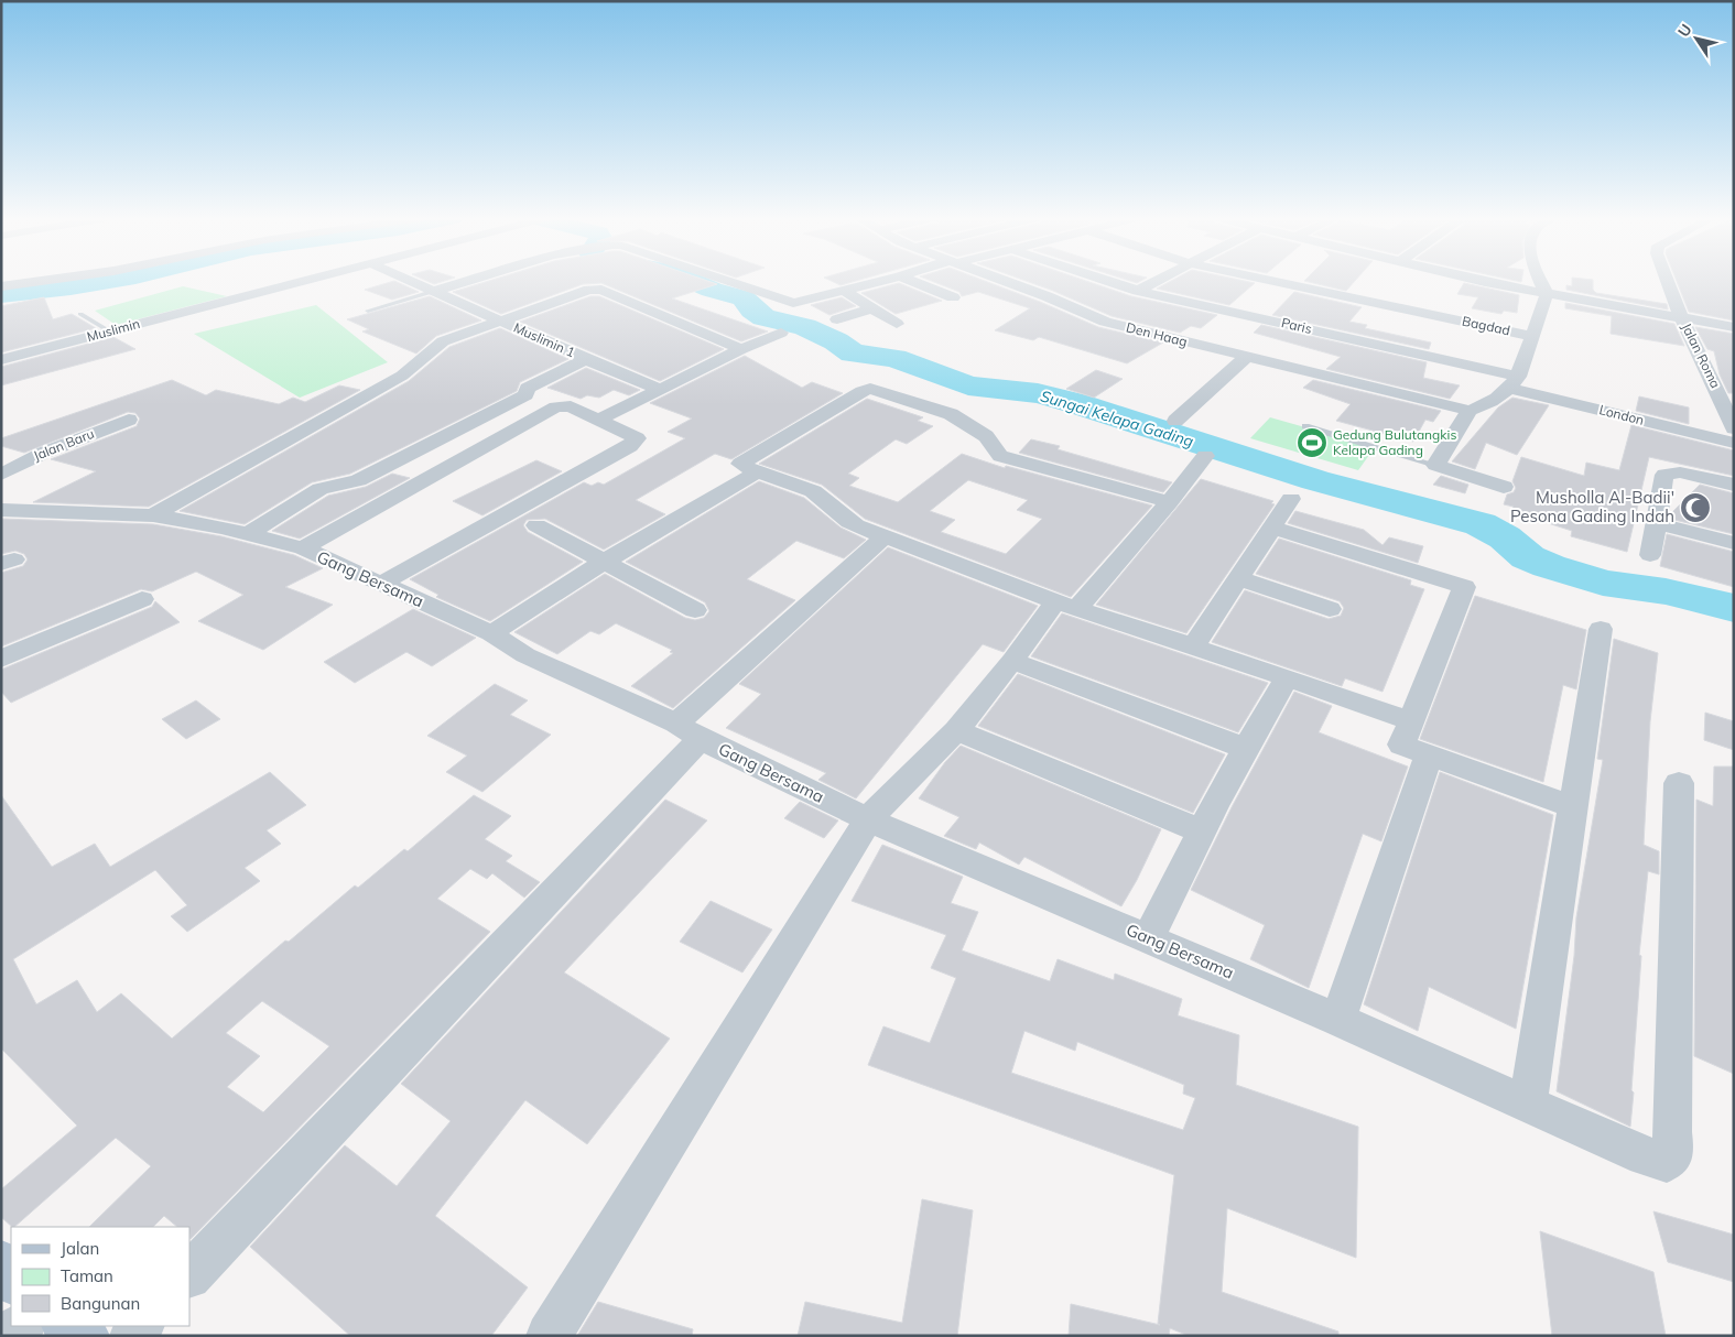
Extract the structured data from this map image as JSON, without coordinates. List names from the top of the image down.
{
  "streets": {
    "street": [
      "Paris",
      "Bagdad",
      "Muslimin",
      "Den Haag",
      "Muslimin 1",
      "Jalan Roma",
      "London",
      "Jalan Baru",
      "Gang Bersama"
    ]
  },
  "crossings": [
    ["Paris", "London"]
  ],
  "water": ["Sungai Kelapa Gading"],
  "places": {
    "sports": ["Gedung Bulutangkis Kelapa Gading"],
    "mosque": ["Musholla Al-Badii' Pesona Gading Indah"]
  },
  "legend": ["Jalan", "Taman", "Bangunan"],
  "north": "top left"
}
